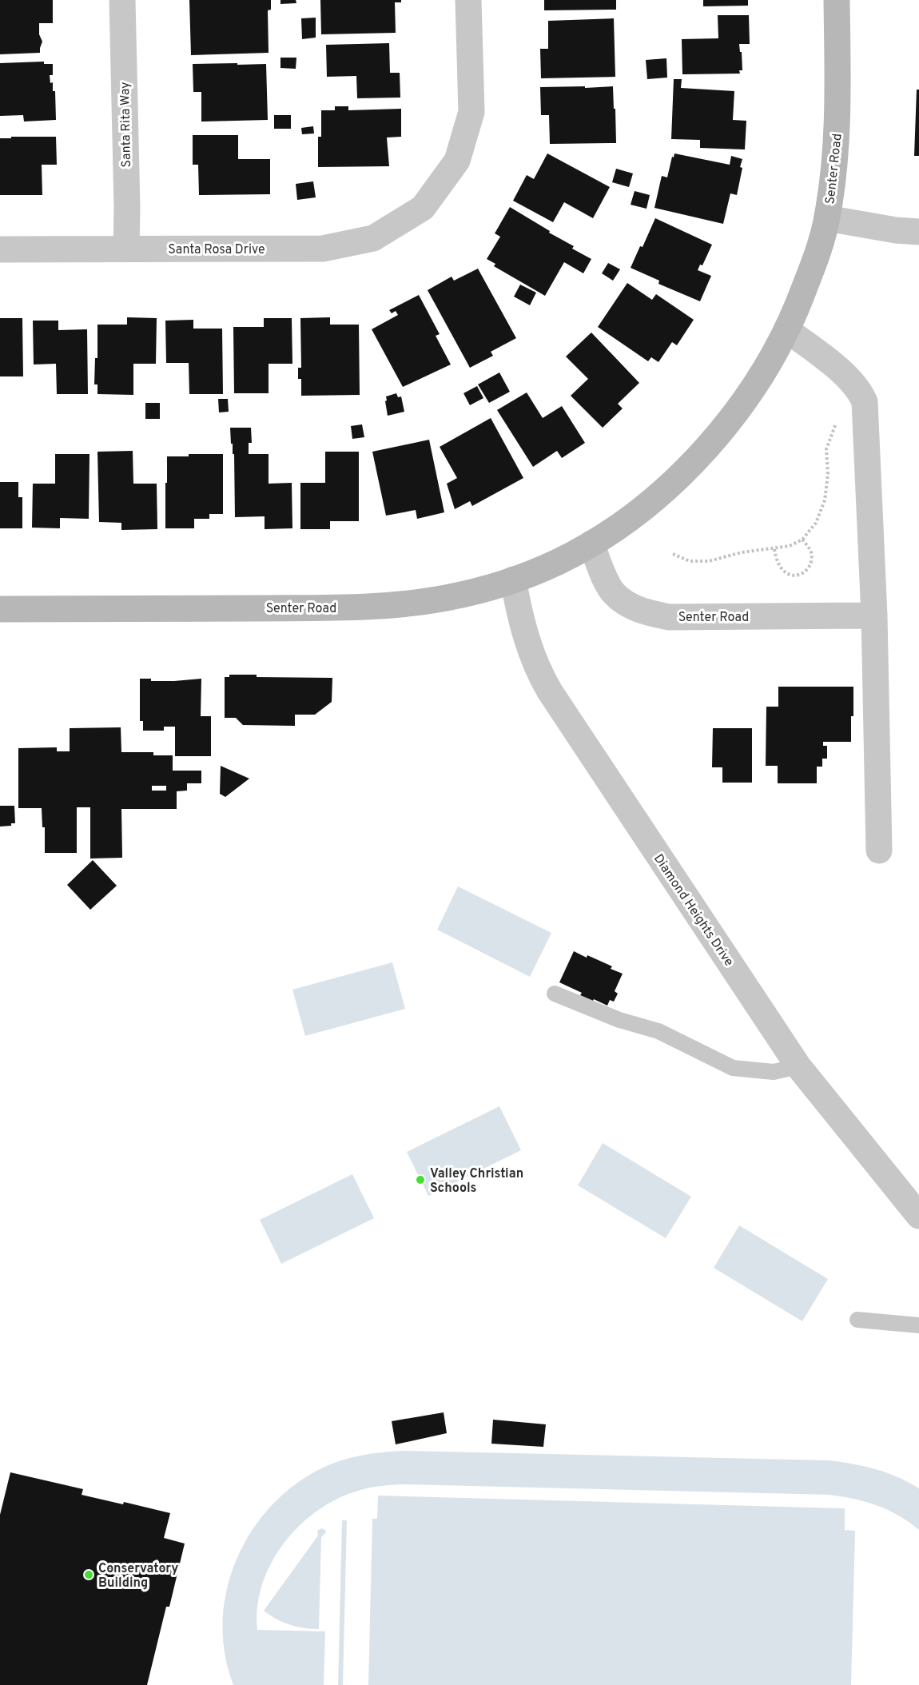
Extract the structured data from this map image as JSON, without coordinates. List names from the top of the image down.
{
  "streets": {
    "main road": ["Senter Road"],
    "street": ["Santa Rita Way", "Santa Rosa Drive", "Diamond Heights Drive"]
  },
  "crossings": [
    ["Santa Rita Way", "Santa Rosa Drive"],
    ["Senter Road", "Diamond Heights Drive"]
  ],
  "places": ["Valley Christian Schools", "Conservatory Building"]
}
